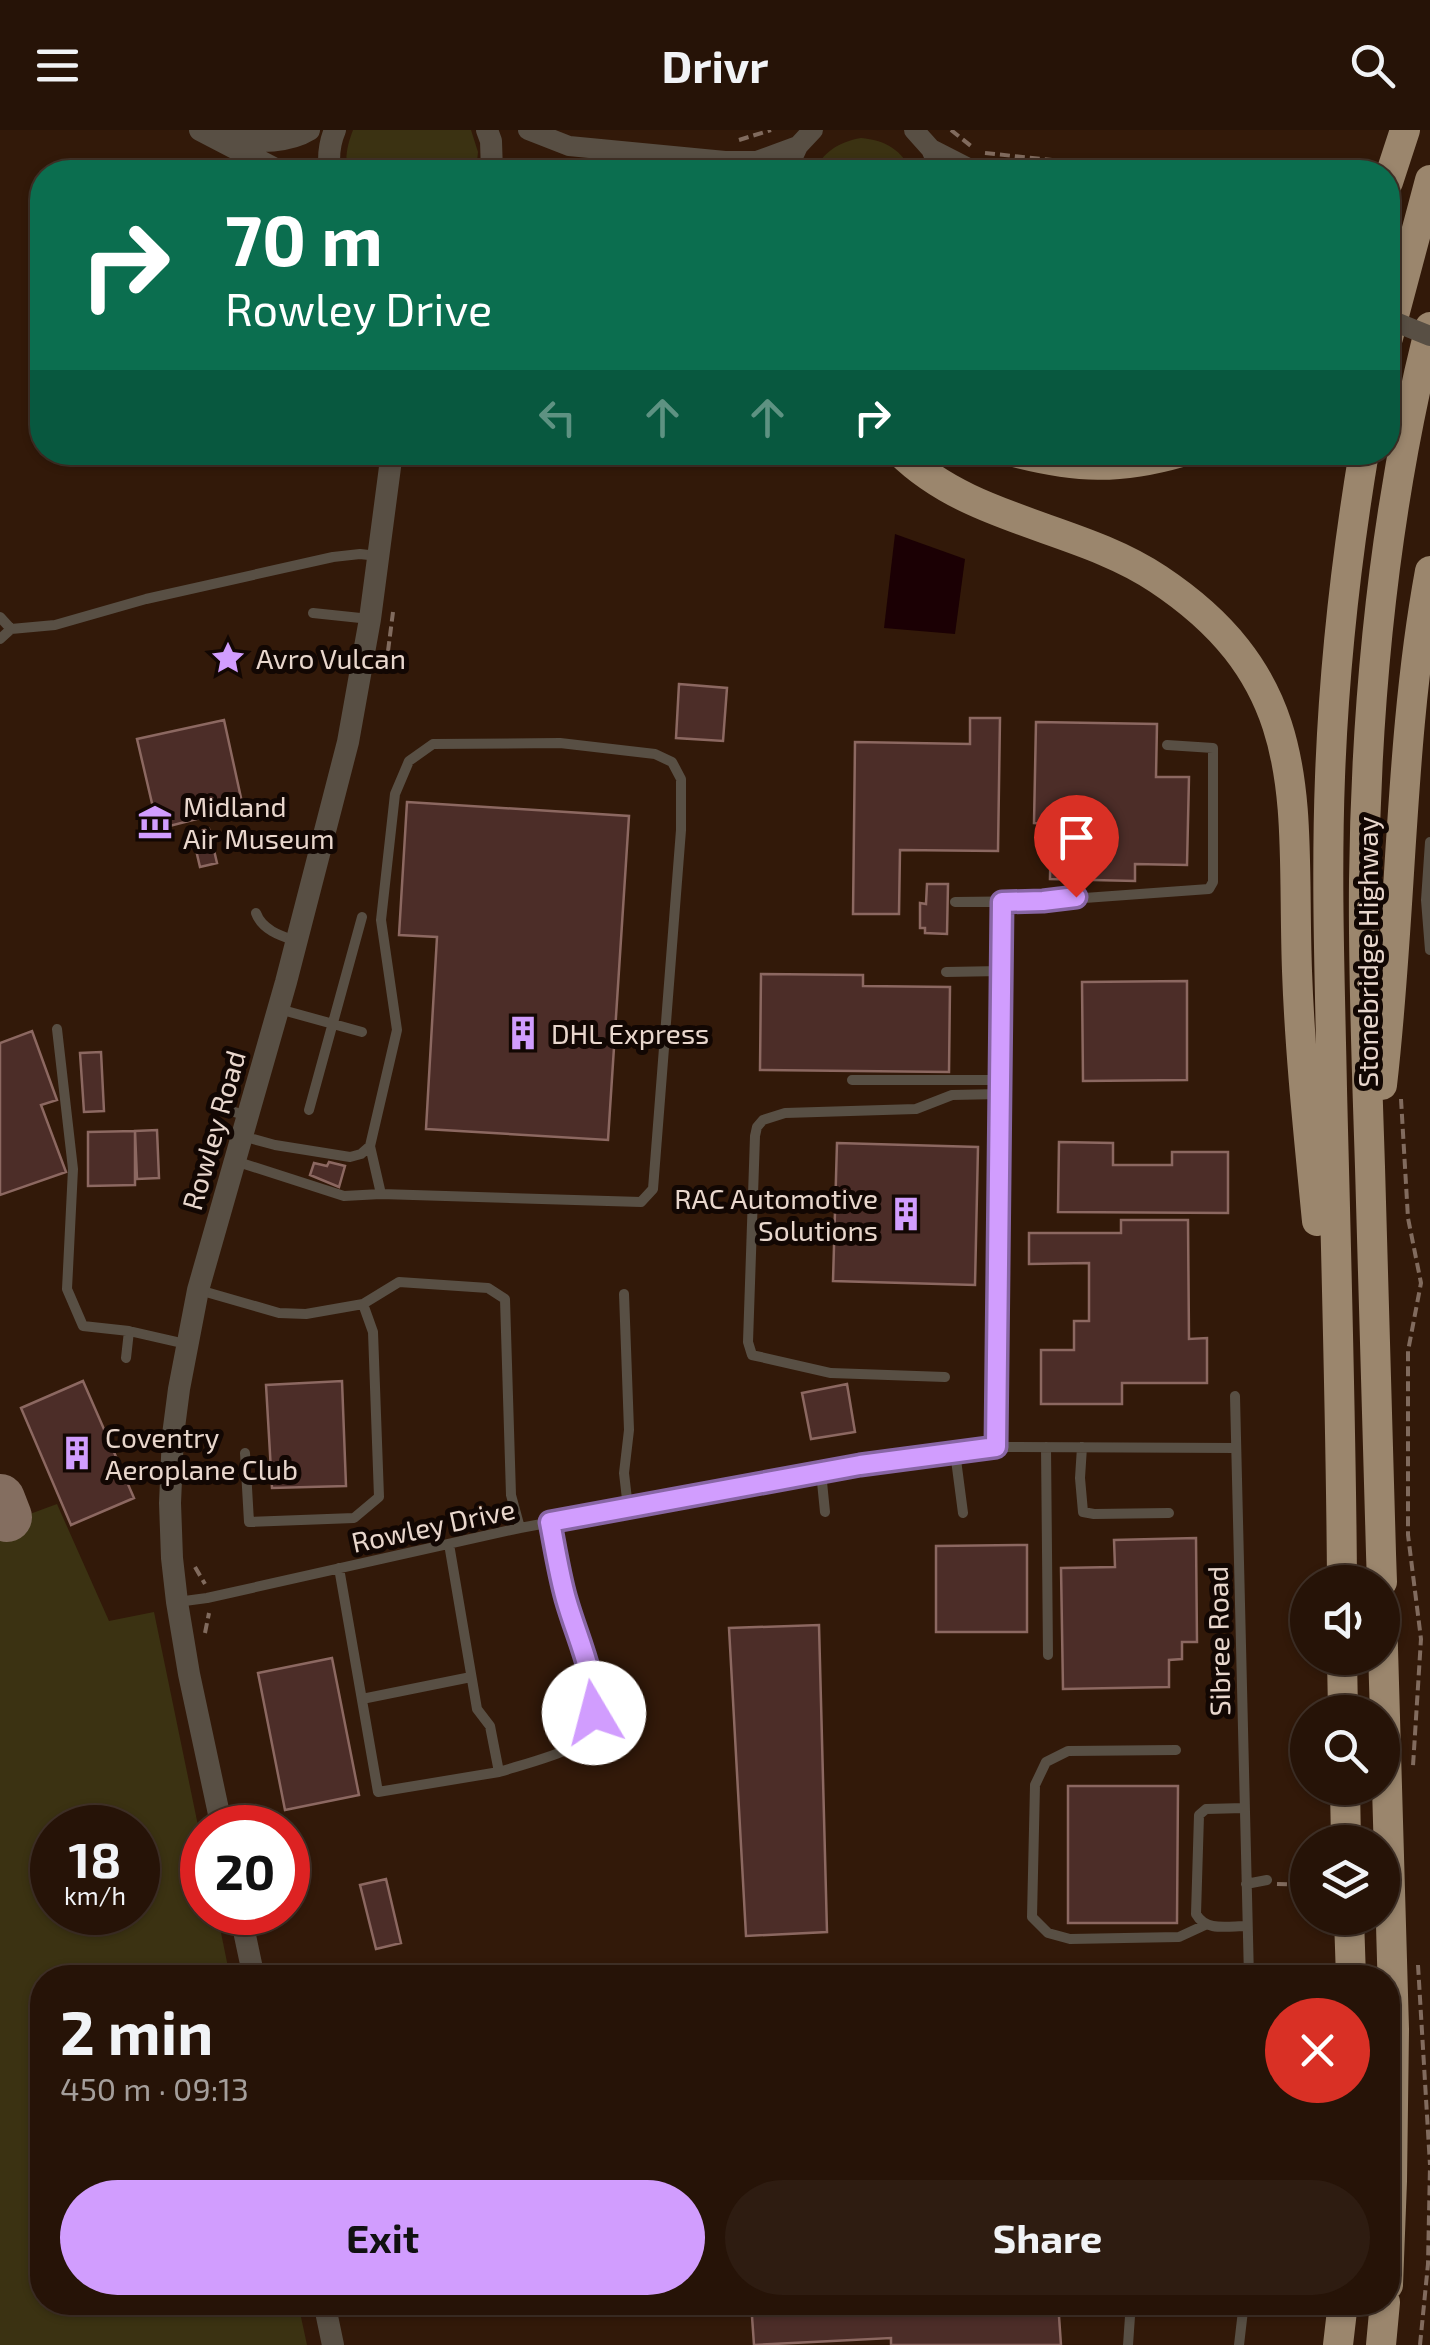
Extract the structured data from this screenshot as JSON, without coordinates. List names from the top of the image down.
{
  "streets": {
    "highway": ["Stonebridge Highway"],
    "street": ["Rowley Road"],
    "lane": ["Rowley Drive", "Sibree Road"]
  },
  "crossings": [
    ["Rowley Road", "Rowley Drive"],
    ["Rowley Drive", "Sibree Road"]
  ],
  "places": {
    "place": ["Avro Vulcan"],
    "museum": ["Midland Air Museum"],
    "building": ["DHL Express", "RAC Automotive Solutions", "Coventry Aeroplane Club"]
  },
  "page": {
    "header": "Drivr",
    "turn": ["70 m", "Rowley Drive"],
    "speed": "18 km/h",
    "limit": "20",
    "heading": ["2 min", "450 m · 09:13"],
    "buttons": ["Exit", "Share"]
  }
}
